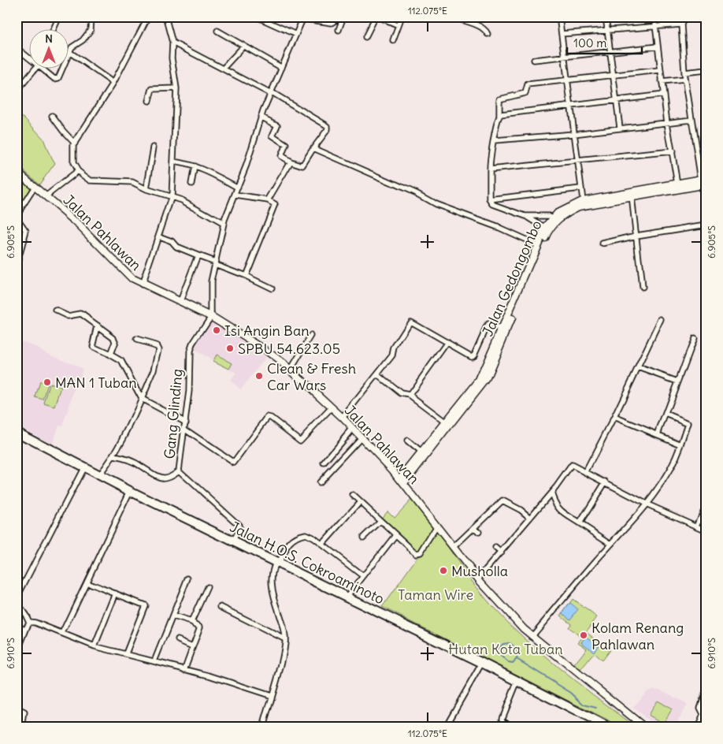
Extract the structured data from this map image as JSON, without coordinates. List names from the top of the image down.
{
  "streets": {
    "highway": ["Jalan H.O.S. Cokroaminoto"],
    "street": ["Jalan Pahlawan", "Jalan Gedongombo", "Gang Glinding"]
  },
  "crossings": [
    ["Jalan Pahlawan", "Jalan Gedongombo"],
    ["Jalan Pahlawan", "Gang Glinding"]
  ],
  "parks": ["Taman Wire", "Hutan Kota Tuban"],
  "places": [
    "Isi Angin Ban",
    "SPBU 54.623.05",
    "Clean & Fresh Car Wars",
    "MAN 1 Tuban",
    "Musholla",
    "Kolam Renang Pahlawan"
  ],
  "scale_bar": "100 m",
  "north": "top",
  "coordinates": ["112.075°E", "6.905°S", "6.910°S"]
}
